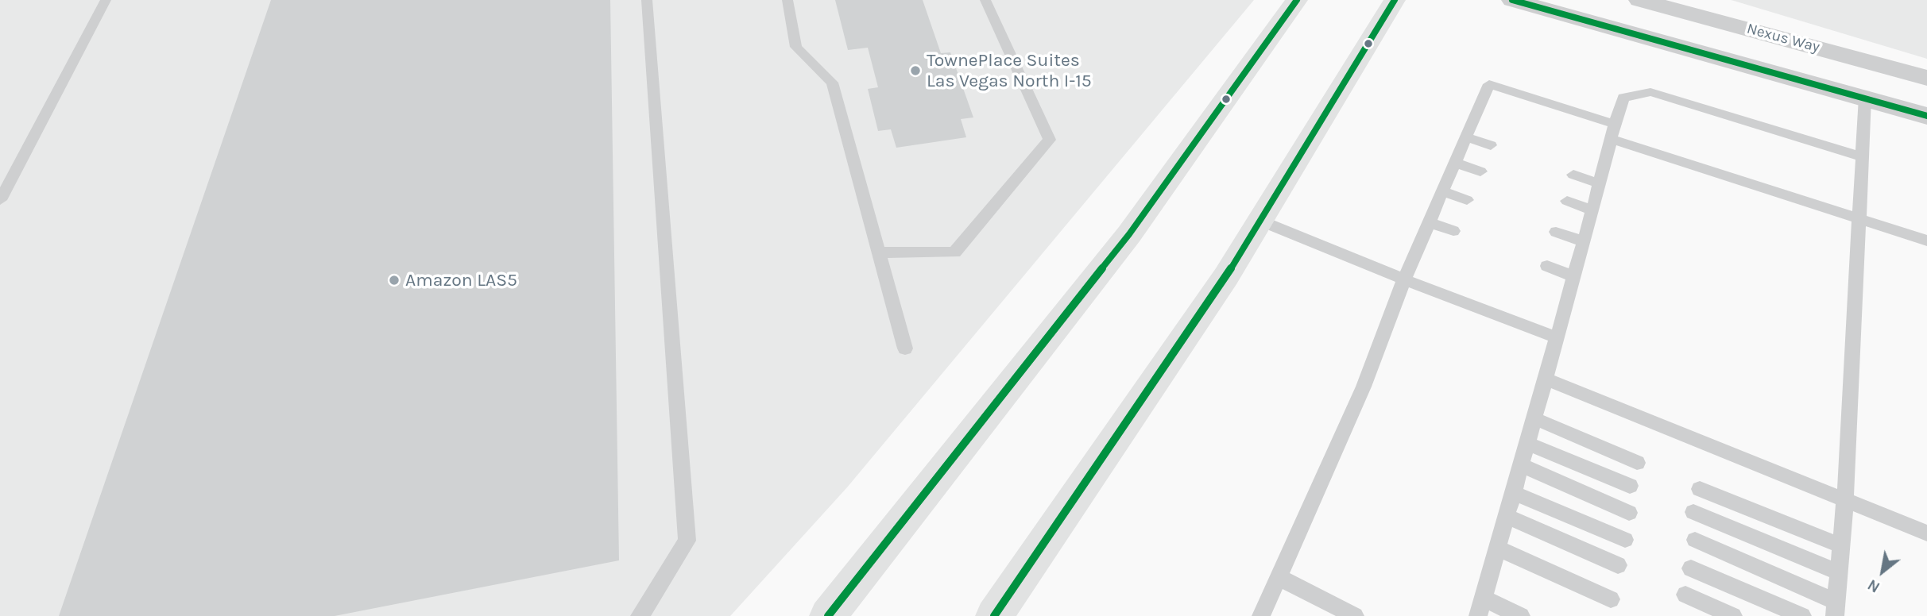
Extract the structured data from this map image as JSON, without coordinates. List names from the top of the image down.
{
  "streets": {
    "street": ["Nexus Way"]
  },
  "places": ["TownePlace Suites Las Vegas North I-15", "Amazon LAS5"],
  "north": "bottom left"
}
